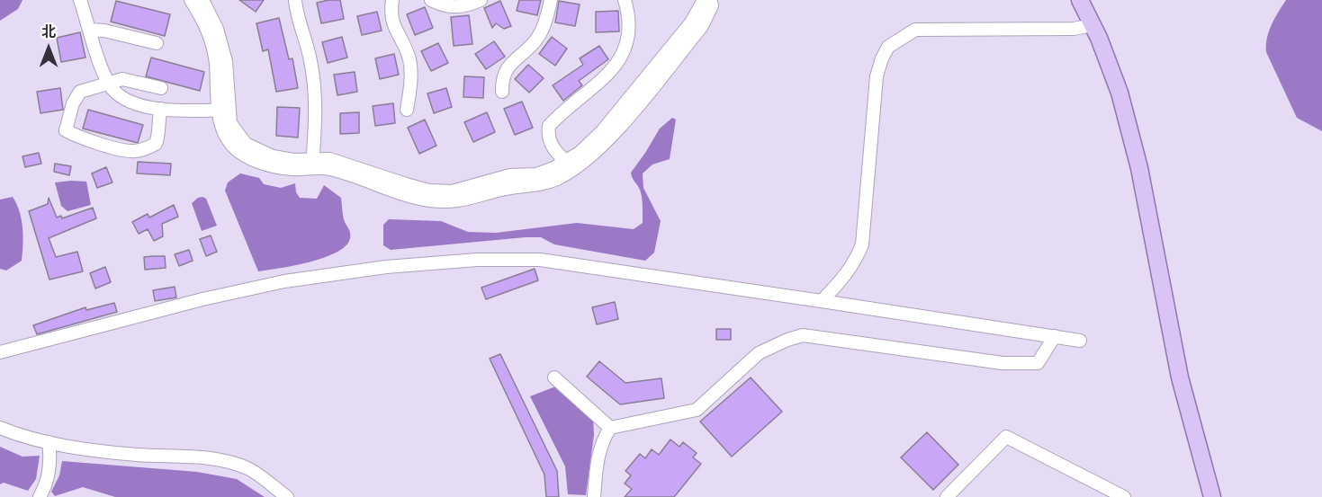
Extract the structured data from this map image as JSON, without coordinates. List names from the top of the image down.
{
  "north": "top"
}
